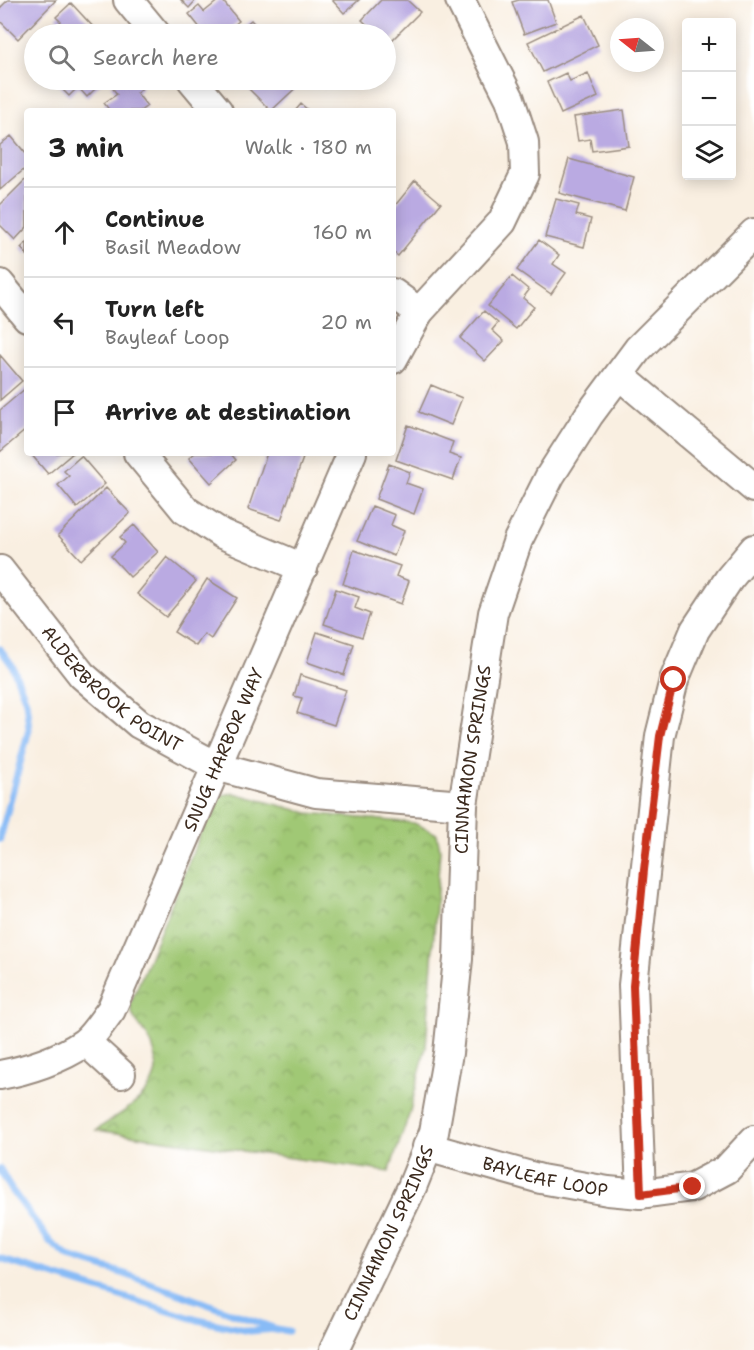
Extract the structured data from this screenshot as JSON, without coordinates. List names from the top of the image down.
{
  "streets": {
    "street": [
      "ALDERBROOK POINT",
      "SNUG HARBOR WAY",
      "CINNAMON SPRINGS",
      "BAYLEAF LOOP"
    ]
  },
  "crossings": [
    ["ALDERBROOK POINT", "SNUG HARBOR WAY"],
    ["ALDERBROOK POINT", "CINNAMON SPRINGS"],
    ["CINNAMON SPRINGS", "BAYLEAF LOOP"]
  ],
  "north": "left",
  "page": {
    "map_buttons": ["+", "−"],
    "search": "Search here",
    "heading": ["3 min", "Walk · 180 m"],
    "list": [
      ["Continue", "Basil Meadow", "160 m"],
      ["Turn left", "Bayleaf Loop", "20 m"],
      "Arrive at destination"
    ]
  }
}
